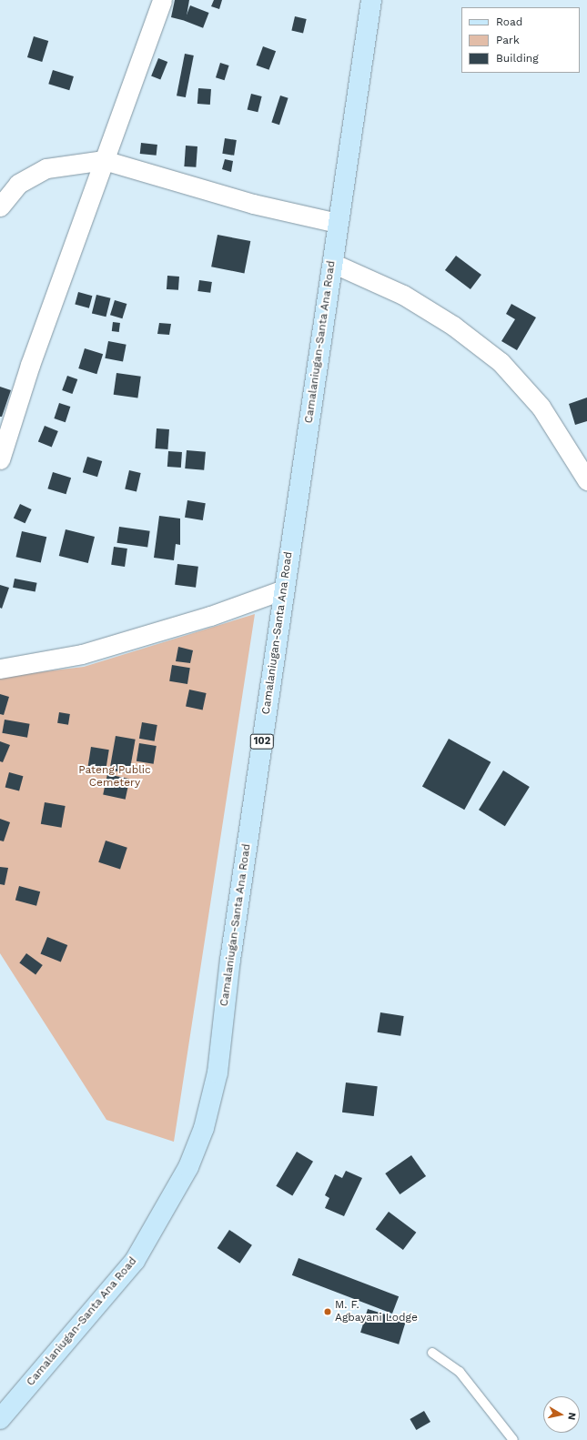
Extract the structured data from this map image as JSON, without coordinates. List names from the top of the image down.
{
  "streets": {
    "main road": ["Camalaniugan-Santa Ana Road", "102"]
  },
  "parks": ["Pateng Public Cemetery"],
  "places": ["M. F. Agbayani Lodge"],
  "legend": ["Road", "Park", "Building"],
  "north": "right"
}
